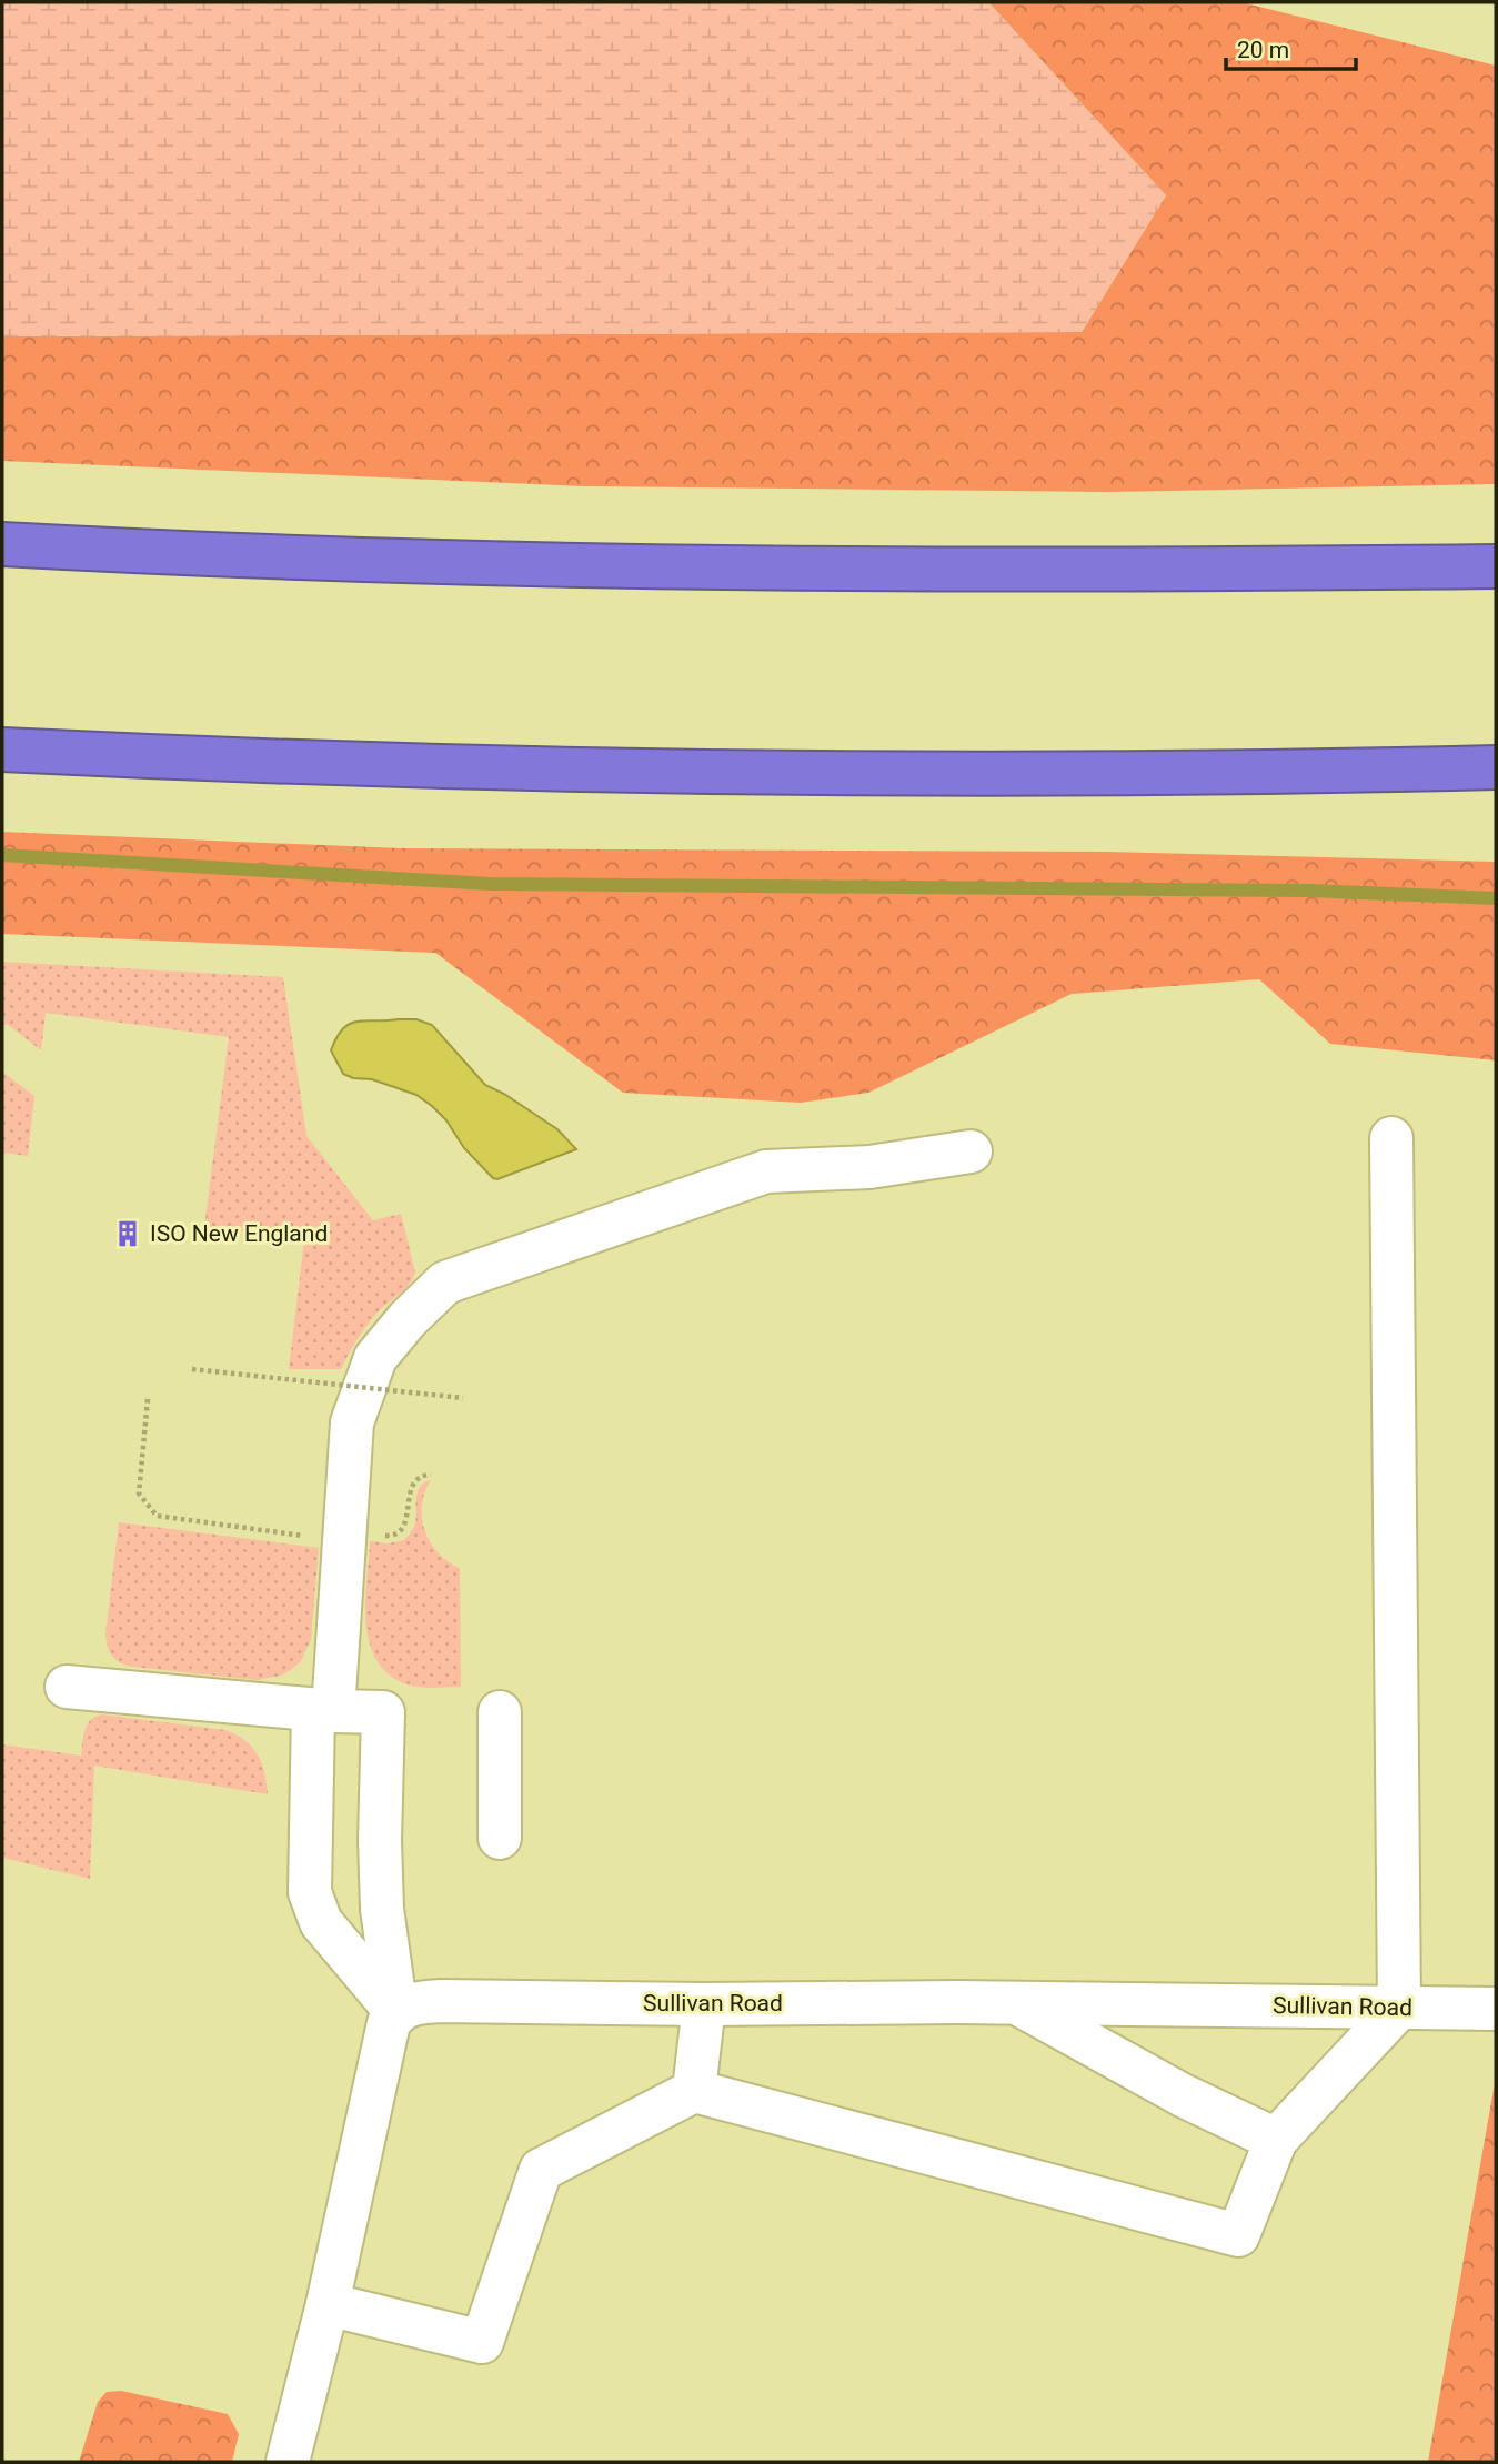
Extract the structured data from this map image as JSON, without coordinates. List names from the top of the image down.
{
  "streets": {
    "street": ["Sullivan Road"]
  },
  "places": {
    "building": ["ISO New England"]
  },
  "scale_bar": "20 m"
}
